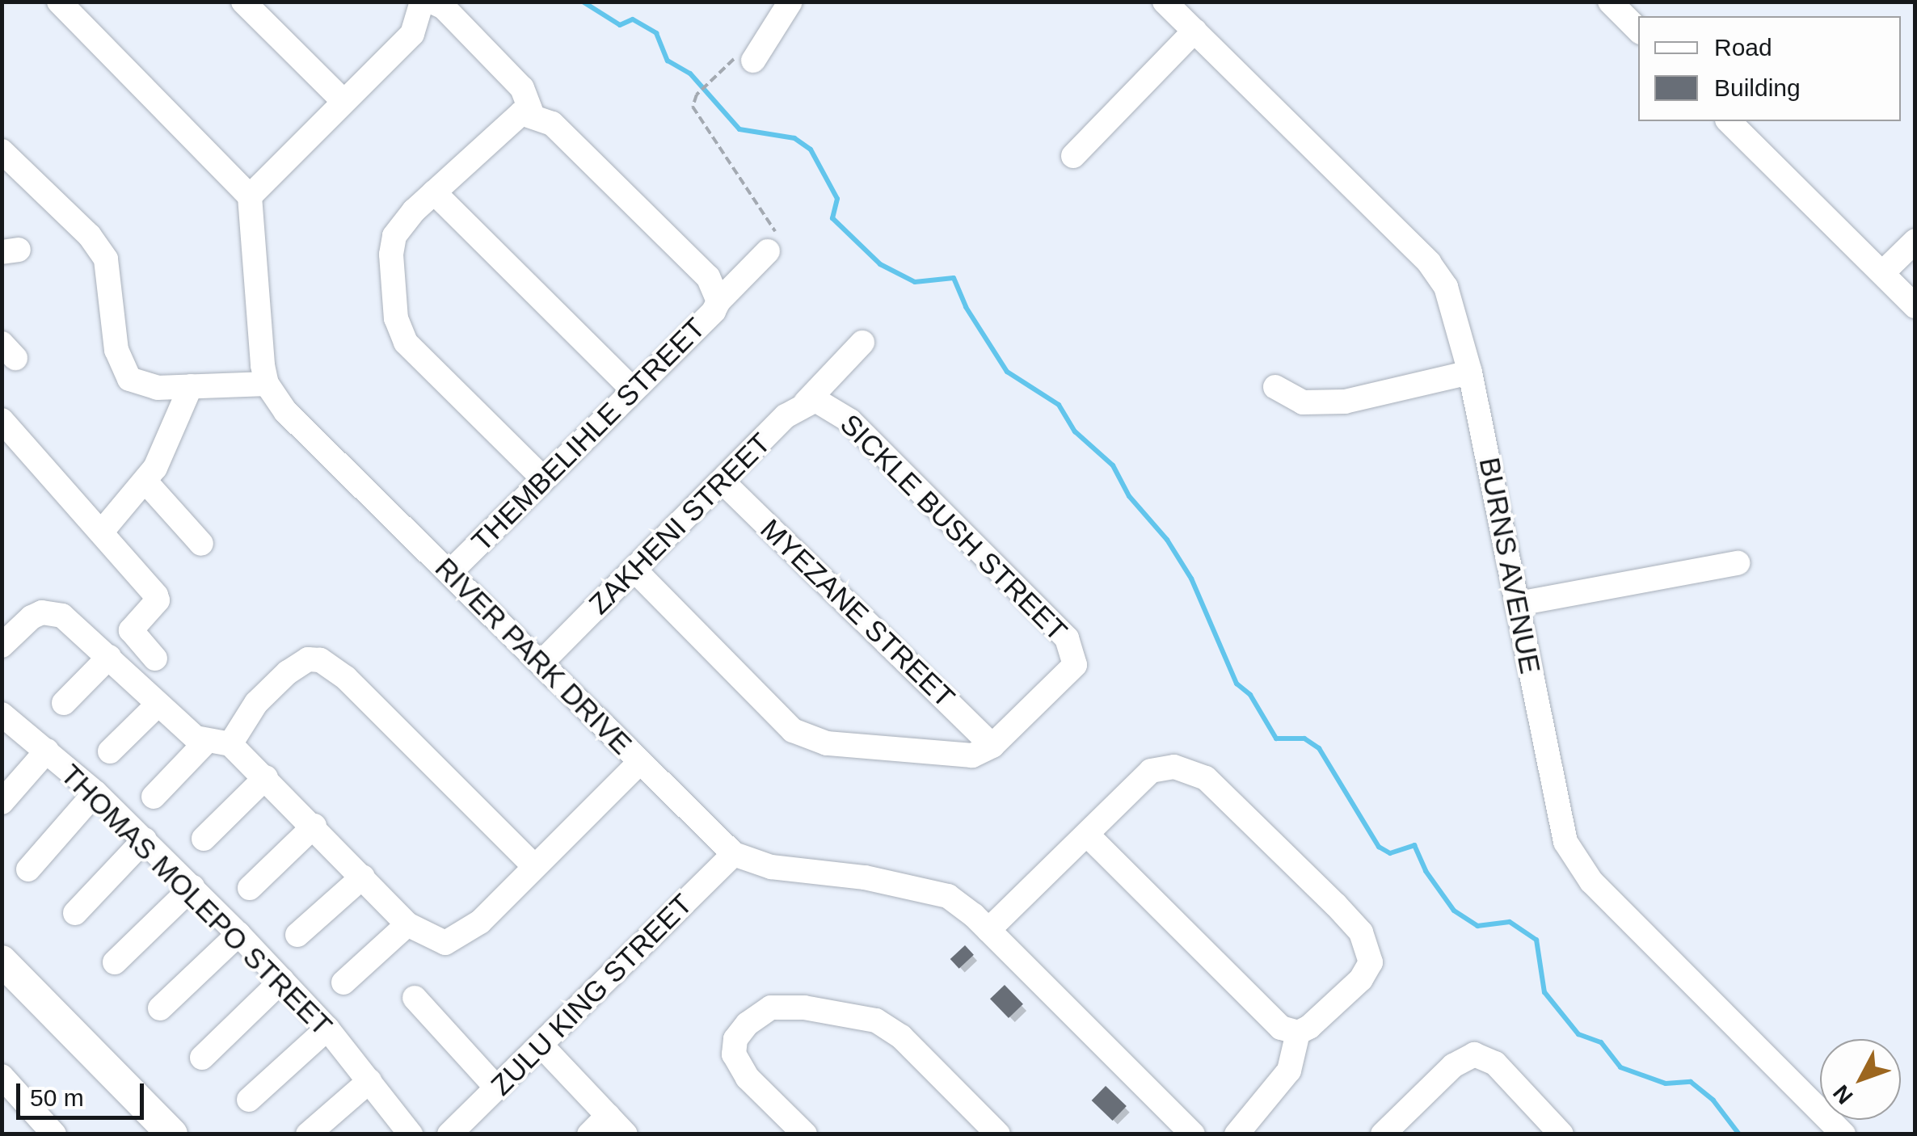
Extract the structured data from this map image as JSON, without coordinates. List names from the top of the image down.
{
  "streets": {
    "street": [
      "THEMBELIHLE STREET",
      "ZAKHENI STREET",
      "SICKLE BUSH STREET",
      "BURNS AVENUE",
      "MYEZANE STREET",
      "RIVER PARK DRIVE",
      "THOMAS MOLEPO STREET",
      "ZULU KING STREET"
    ]
  },
  "crossings": [
    ["THEMBELIHLE STREET", "RIVER PARK DRIVE"],
    ["ZAKHENI STREET", "SICKLE BUSH STREET"],
    ["ZAKHENI STREET", "MYEZANE STREET"],
    ["ZAKHENI STREET", "RIVER PARK DRIVE"],
    ["SICKLE BUSH STREET", "MYEZANE STREET"],
    ["RIVER PARK DRIVE", "ZULU KING STREET"]
  ],
  "legend": ["Road", "Building"],
  "scale_bar": "50 m",
  "north": "bottom left"
}
